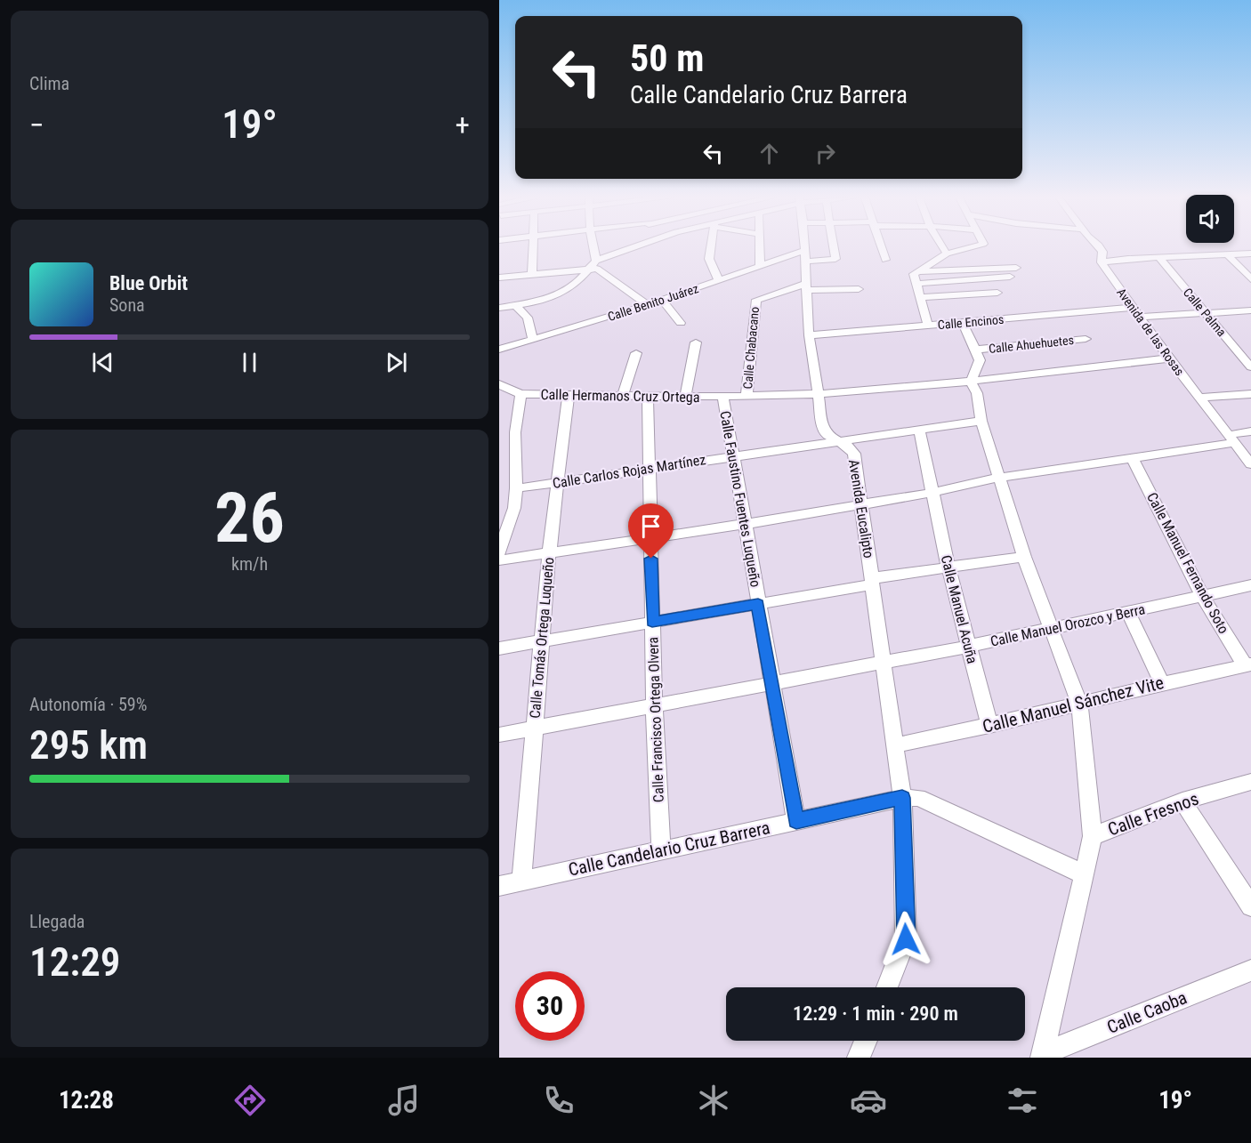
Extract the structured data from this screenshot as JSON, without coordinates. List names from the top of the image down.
{
  "streets": {
    "street": [
      "Calle Benito Juárez",
      "Calle Palma",
      "Calle Encinos",
      "Avenida de las Rosas",
      "Calle Ahuehuetes",
      "Calle Chabacano",
      "Calle Hermanos Cruz Ortega",
      "Calle Carlos Rojas Martínez",
      "Calle Faustino Fuentes Luqueño",
      "Avenida Eucalipto",
      "Calle Manuel Fernando Soto",
      "Calle Manuel Acuña",
      "Calle Manuel Orozco y Berra",
      "Calle Tomás Ortega Luqueño",
      "Calle Manuel Sánchez Vite",
      "Calle Francisco Ortega Olvera",
      "Calle Fresnos",
      "Calle Candelario Cruz Barrera",
      "Calle Caoba"
    ]
  },
  "crossings": [
    ["Calle Benito Juárez", "Avenida Eucalipto"],
    ["Calle Encinos", "Avenida de las Rosas"],
    ["Calle Encinos", "Avenida Eucalipto"],
    ["Avenida de las Rosas", "Calle Hermanos Cruz Ortega"],
    ["Calle Chabacano", "Calle Hermanos Cruz Ortega"],
    ["Calle Chabacano", "Avenida Eucalipto"],
    ["Calle Hermanos Cruz Ortega", "Calle Faustino Fuentes Luqueño"],
    ["Calle Hermanos Cruz Ortega", "Avenida Eucalipto"],
    ["Calle Hermanos Cruz Ortega", "Calle Tomás Ortega Luqueño"],
    ["Calle Hermanos Cruz Ortega", "Calle Francisco Ortega Olvera"],
    ["Calle Carlos Rojas Martínez", "Calle Faustino Fuentes Luqueño"],
    ["Calle Carlos Rojas Martínez", "Avenida Eucalipto"],
    ["Calle Carlos Rojas Martínez", "Calle Manuel Acuña"],
    ["Calle Carlos Rojas Martínez", "Calle Tomás Ortega Luqueño"],
    ["Calle Carlos Rojas Martínez", "Calle Francisco Ortega Olvera"],
    ["Calle Faustino Fuentes Luqueño", "Calle Manuel Orozco y Berra"],
    ["Calle Faustino Fuentes Luqueño", "Calle Candelario Cruz Barrera"],
    ["Avenida Eucalipto", "Calle Manuel Orozco y Berra"],
    ["Avenida Eucalipto", "Calle Manuel Sánchez Vite"],
    ["Avenida Eucalipto", "Calle Candelario Cruz Barrera"],
    ["Calle Manuel Fernando Soto", "Calle Manuel Orozco y Berra"],
    ["Calle Manuel Fernando Soto", "Calle Manuel Sánchez Vite"],
    ["Calle Manuel Acuña", "Calle Manuel Orozco y Berra"],
    ["Calle Manuel Acuña", "Calle Manuel Sánchez Vite"],
    ["Calle Manuel Orozco y Berra", "Calle Tomás Ortega Luqueño"],
    ["Calle Manuel Orozco y Berra", "Calle Francisco Ortega Olvera"],
    ["Calle Tomás Ortega Luqueño", "Calle Candelario Cruz Barrera"],
    ["Calle Francisco Ortega Olvera", "Calle Candelario Cruz Barrera"],
    ["Calle Fresnos", "Calle Caoba"]
  ],
  "page": {
    "tile": [
      "Clima",
      ["26", "km/h"],
      ["Autonomía · 59%", "295 km"],
      ["Llegada", "12:29"]
    ],
    "turn": ["50 m", "Calle Candelario Cruz Barrera"],
    "heat": ["−", "19°", "+"],
    "song": ["Blue Orbit", "Sona"],
    "limit": "30",
    "trip": "12:29 · 1 min · 290 m",
    "tabs": ["12:28", "19°"]
  }
}
